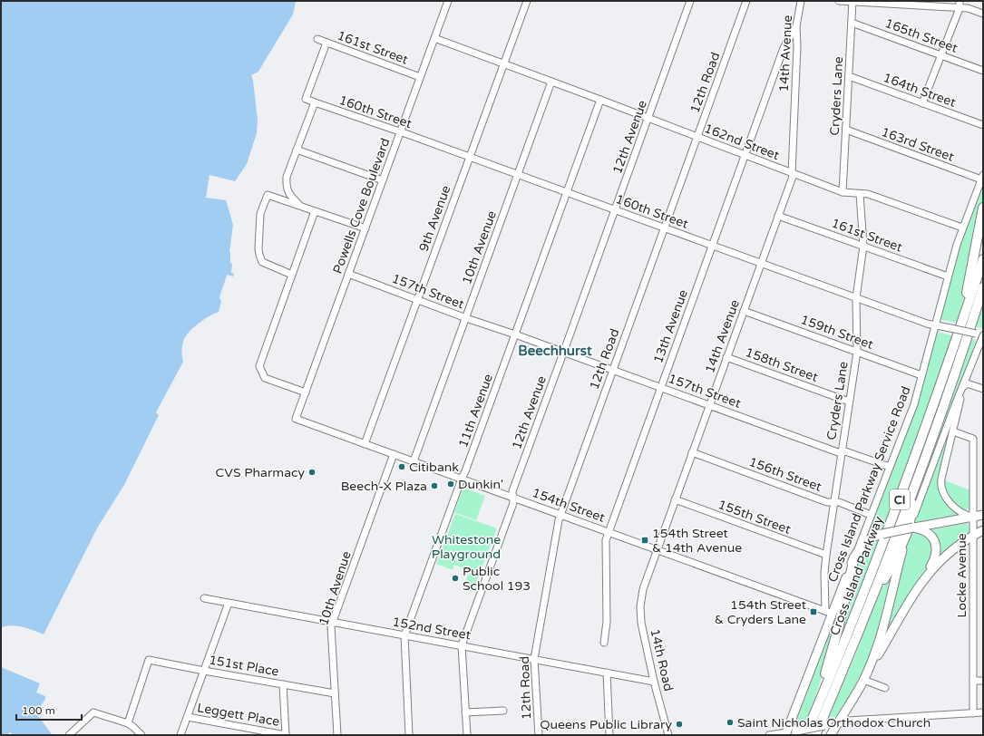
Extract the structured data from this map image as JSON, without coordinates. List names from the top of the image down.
{
  "streets": {
    "highway": ["CI", "Cross Island Parkway"],
    "main road": ["Cross Island Parkway Service Road"],
    "street": [
      "165th Street",
      "161st Street",
      "14th Avenue",
      "12th Road",
      "164th Street",
      "Cryders Lane",
      "160th Street",
      "12th Avenue",
      "162nd Street",
      "163rd Street",
      "Powells Cove Boulevard",
      "9th Avenue",
      "10th Avenue",
      "157th Street",
      "13th Avenue",
      "159th Street",
      "158th Street",
      "11th Avenue",
      "156th Street",
      "154th Street",
      "155th Street",
      "Locke Avenue",
      "152nd Street",
      "14th Road",
      "151st Place",
      "Leggett Place"
    ]
  },
  "crossings": [
    ["165th Street", "Cryders Lane"],
    ["161st Street", "14th Avenue"],
    ["161st Street", "Cryders Lane"],
    ["161st Street", "Powells Cove Boulevard"],
    ["161st Street", "Cross Island Parkway Service Road"],
    ["14th Avenue", "160th Street"],
    ["14th Avenue", "162nd Street"],
    ["14th Avenue", "157th Street"],
    ["14th Avenue", "13th Avenue"],
    ["14th Avenue", "159th Street"],
    ["14th Avenue", "158th Street"],
    ["14th Avenue", "156th Street"],
    ["14th Avenue", "154th Street"],
    ["14th Avenue", "155th Street"],
    ["14th Avenue", "14th Road"],
    ["12th Road", "160th Street"],
    ["12th Road", "162nd Street"],
    ["12th Road", "157th Street"],
    ["12th Road", "154th Street"],
    ["12th Road", "152nd Street"],
    ["164th Street", "Cryders Lane"],
    ["Cryders Lane", "160th Street"],
    ["Cryders Lane", "162nd Street"],
    ["Cryders Lane", "163rd Street"],
    ["Cryders Lane", "157th Street"],
    ["Cryders Lane", "159th Street"],
    ["Cryders Lane", "158th Street"],
    ["Cryders Lane", "156th Street"],
    ["Cryders Lane", "Cross Island Parkway Service Road"],
    ["Cryders Lane", "154th Street"],
    ["Cryders Lane", "155th Street"],
    ["160th Street", "12th Avenue"],
    ["160th Street", "Powells Cove Boulevard"],
    ["160th Street", "9th Avenue"],
    ["160th Street", "10th Avenue"],
    ["160th Street", "13th Avenue"],
    ["160th Street", "11th Avenue"],
    ["160th Street", "Cross Island Parkway Service Road"],
    ["12th Avenue", "162nd Street"],
    ["12th Avenue", "157th Street"],
    ["12th Avenue", "154th Street"],
    ["12th Avenue", "152nd Street"],
    ["162nd Street", "Powells Cove Boulevard"],
    ["162nd Street", "9th Avenue"],
    ["162nd Street", "10th Avenue"],
    ["162nd Street", "13th Avenue"],
    ["162nd Street", "11th Avenue"],
    ["162nd Street", "Cross Island Parkway Service Road"],
    ["163rd Street", "Cross Island Parkway Service Road"],
    ["Powells Cove Boulevard", "157th Street"],
    ["Powells Cove Boulevard", "154th Street"],
    ["9th Avenue", "157th Street"],
    ["9th Avenue", "154th Street"],
    ["10th Avenue", "157th Street"],
    ["10th Avenue", "154th Street"],
    ["10th Avenue", "152nd Street"],
    ["10th Avenue", "151st Place"],
    ["157th Street", "13th Avenue"],
    ["157th Street", "11th Avenue"],
    ["157th Street", "Cross Island Parkway Service Road"],
    ["13th Avenue", "154th Street"],
    ["159th Street", "Cross Island Parkway Service Road"],
    ["11th Avenue", "154th Street"],
    ["11th Avenue", "152nd Street"],
    ["156th Street", "Cross Island Parkway Service Road"],
    ["Cross Island Parkway Service Road", "154th Street"],
    ["152nd Street", "14th Road"]
  ],
  "districts": ["Beechhurst"],
  "parks": ["Whitestone Playground"],
  "places": {
    "other": [
      "Citibank",
      "CVS Pharmacy",
      "Dunkin'",
      "Beech-X Plaza",
      "Public School 193",
      "Saint Nicholas Orthodox Church",
      "Queens Public Library"
    ],
    "transit": ["154th Street & 14th Avenue", "154th Street & Cryders Lane"]
  },
  "scale_bar": "100 m"
}
